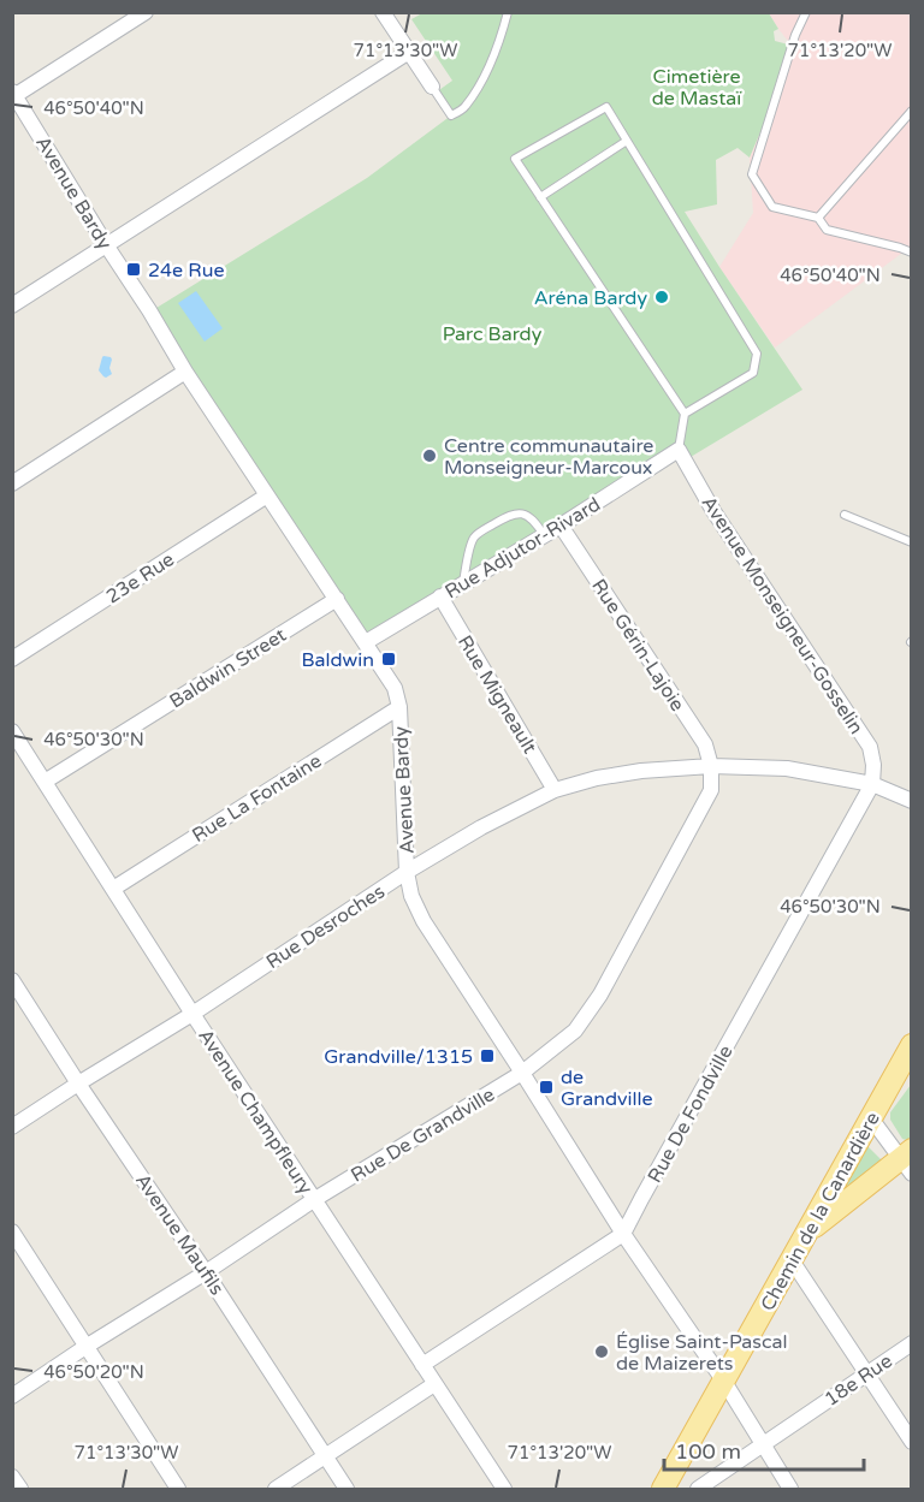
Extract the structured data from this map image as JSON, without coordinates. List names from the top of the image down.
{
  "streets": {
    "main road": ["Chemin de la Canardière"],
    "street": [
      "Avenue Bardy",
      "Rue Adjutor-Rivard",
      "23e Rue",
      "Avenue Monseigneur-Gosselin",
      "Rue Gérin-Lajoie",
      "Baldwin Street",
      "Rue Migneault",
      "Rue La Fontaine",
      "Rue Desroches",
      "Avenue Champfleury",
      "Rue De Fondville",
      "Rue De Grandville",
      "Avenue Maufils",
      "18e Rue"
    ]
  },
  "crossings": [
    ["Avenue Bardy", "Rue Adjutor-Rivard"],
    ["Avenue Bardy", "23e Rue"],
    ["Avenue Bardy", "Baldwin Street"],
    ["Avenue Bardy", "Rue La Fontaine"],
    ["Avenue Bardy", "Rue Desroches"],
    ["Avenue Bardy", "Rue De Fondville"],
    ["Avenue Bardy", "Rue De Grandville"],
    ["Avenue Bardy", "Chemin de la Canardière"],
    ["Avenue Bardy", "18e Rue"],
    ["Rue Adjutor-Rivard", "Avenue Monseigneur-Gosselin"],
    ["Rue Adjutor-Rivard", "Rue Gérin-Lajoie"],
    ["Rue Adjutor-Rivard", "Rue Migneault"],
    ["Avenue Monseigneur-Gosselin", "Rue Desroches"],
    ["Avenue Monseigneur-Gosselin", "Rue De Fondville"],
    ["Rue Gérin-Lajoie", "Rue Desroches"],
    ["Rue Gérin-Lajoie", "Rue De Grandville"],
    ["Baldwin Street", "Avenue Champfleury"],
    ["Rue Migneault", "Rue Desroches"],
    ["Rue La Fontaine", "Avenue Champfleury"],
    ["Rue Desroches", "Avenue Champfleury"],
    ["Rue Desroches", "Rue De Fondville"],
    ["Rue Desroches", "Rue De Grandville"],
    ["Rue Desroches", "Avenue Maufils"],
    ["Avenue Champfleury", "Rue De Fondville"],
    ["Avenue Champfleury", "Rue De Grandville"],
    ["Rue De Grandville", "Avenue Maufils"]
  ],
  "parks": ["Cimetière de Mastaï", "Parc Bardy"],
  "places": {
    "transit": [
      "24e Rue",
      "Baldwin",
      "Grandville/1315",
      "de Grandville"
    ],
    "other": ["Aréna Bardy", "Centre communautaire Monseigneur-Marcoux", "Église Saint-Pascal de Maizerets"]
  },
  "scale_bar": "100 m",
  "coordinates": [
    "71°13'30\"W",
    "71°13'20\"W",
    "46°50'40\"N",
    "46°50'30\"N",
    "46°50'20\"N"
  ]
}
